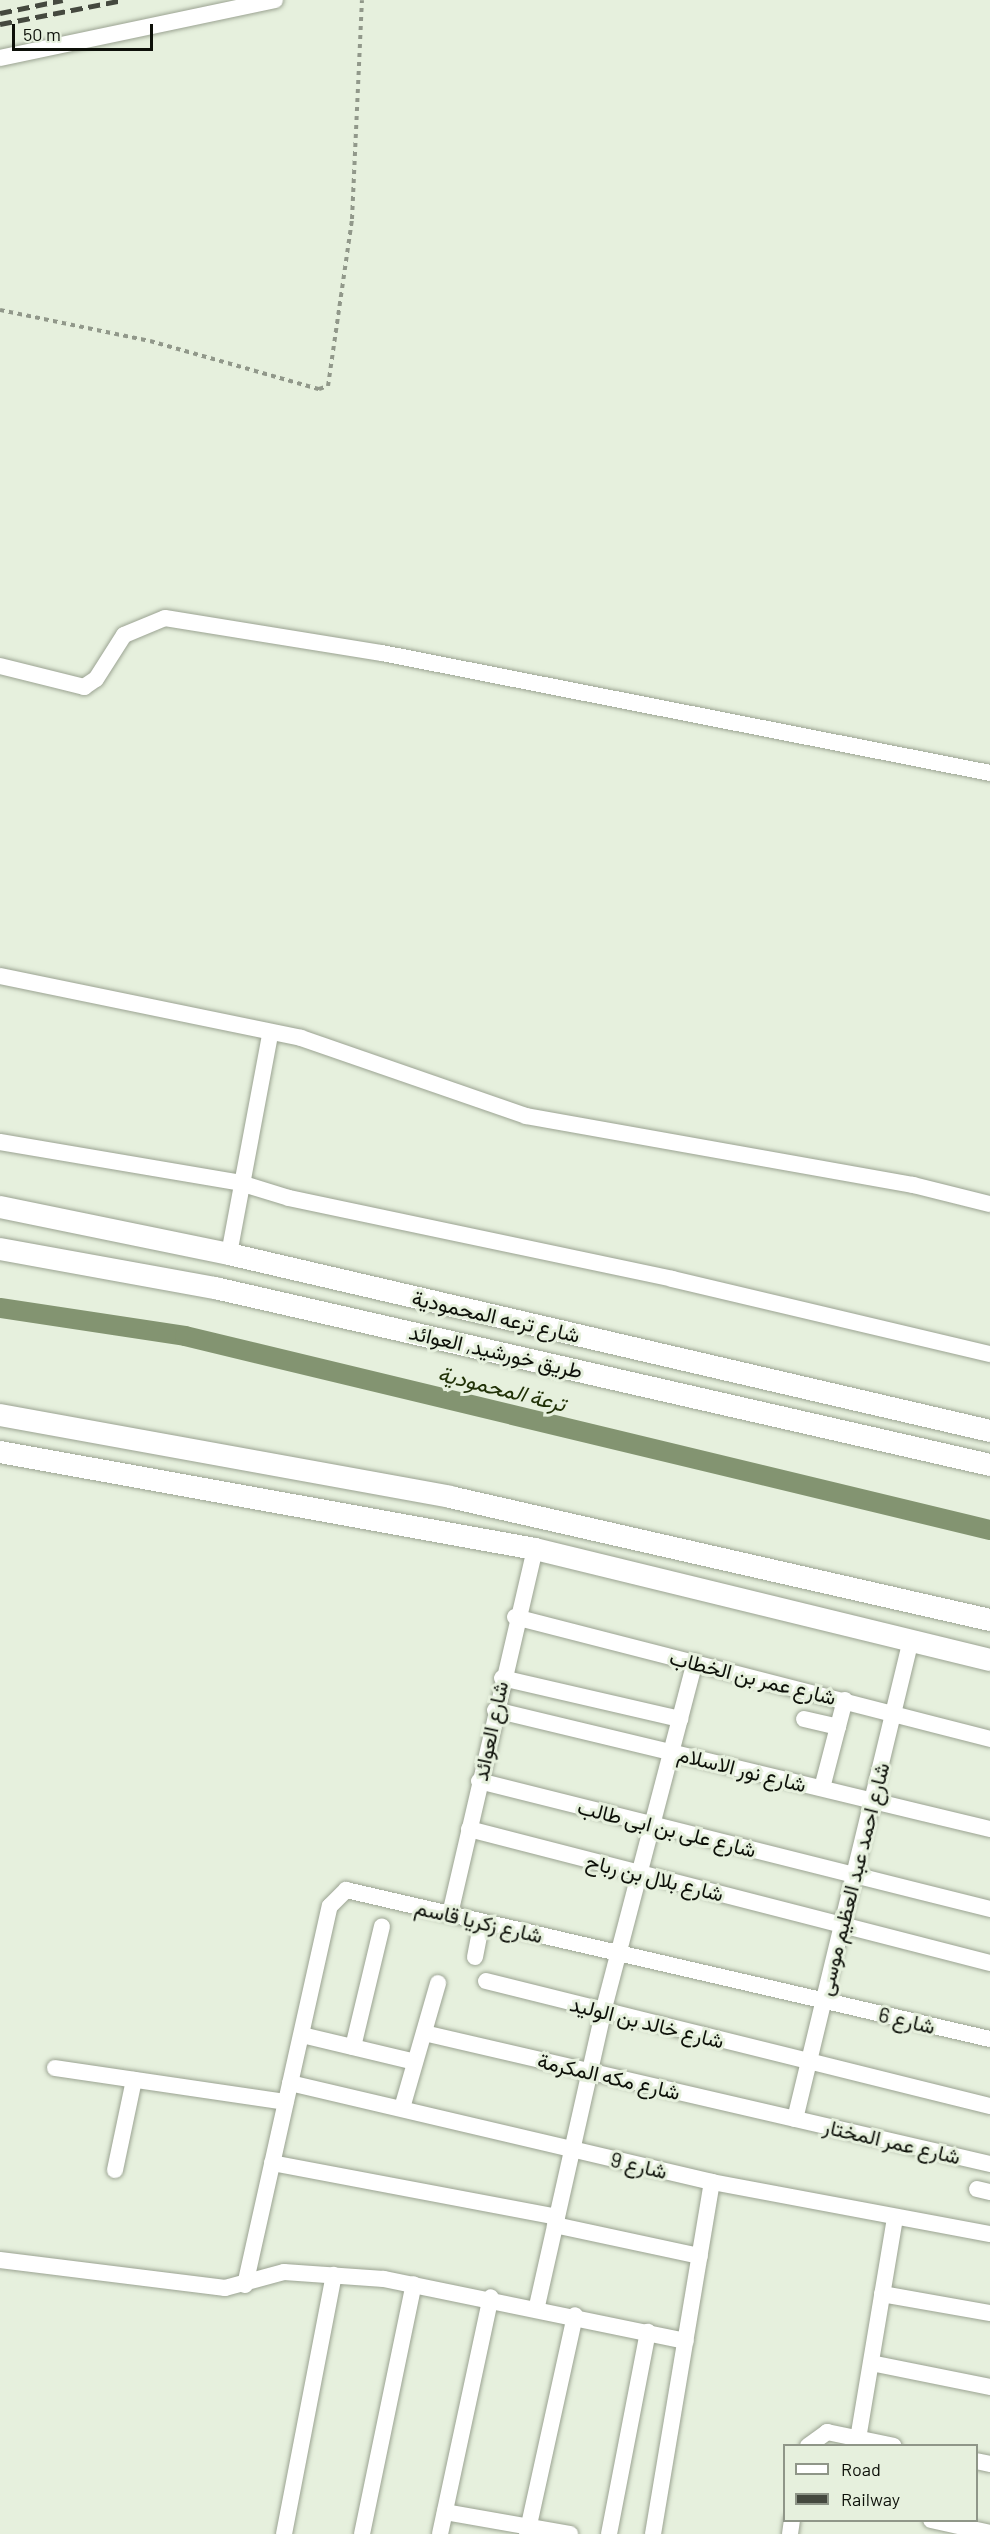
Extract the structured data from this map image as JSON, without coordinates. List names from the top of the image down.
{
  "streets": {
    "main road": ["شارع ترعه المحمودية", "طريق خورشيد, العوائد"],
    "street": [
      "شارع عمر بن الخطاب",
      "شارع العوائد",
      "شارع نور الاسلام",
      "شارع على بن ابى طالب",
      "شارع بلال بن رباح",
      "شارع احمد عبد العظيم موسى",
      "شارع زكريا قاسم",
      "شارع 6",
      "شارع خالد بن الوليد",
      "شارع مكه المكرمة",
      "شارع عمر المختار",
      "شارع 9"
    ]
  },
  "crossings": [
    ["شارع عمر بن الخطاب", "شارع العوائد"],
    ["شارع عمر بن الخطاب", "شارع احمد عبد العظيم موسى"],
    ["شارع العوائد", "شارع نور الاسلام"],
    ["شارع العوائد", "شارع على بن ابى طالب"],
    ["شارع العوائد", "شارع بلال بن رباح"],
    ["شارع العوائد", "شارع زكريا قاسم"],
    ["شارع نور الاسلام", "شارع احمد عبد العظيم موسى"],
    ["شارع على بن ابى طالب", "شارع احمد عبد العظيم موسى"],
    ["شارع بلال بن رباح", "شارع احمد عبد العظيم موسى"],
    ["شارع احمد عبد العظيم موسى", "شارع زكريا قاسم"],
    ["شارع احمد عبد العظيم موسى", "شارع 6"],
    ["شارع احمد عبد العظيم موسى", "شارع خالد بن الوليد"],
    ["شارع احمد عبد العظيم موسى", "شارع مكه المكرمة"],
    ["شارع احمد عبد العظيم موسى", "شارع عمر المختار"],
    ["شارع زكريا قاسم", "شارع 6"],
    ["شارع مكه المكرمة", "شارع عمر المختار"]
  ],
  "water": ["ترعة المحمودية"],
  "legend": ["Road", "Railway"],
  "scale_bar": "50 m"
}
